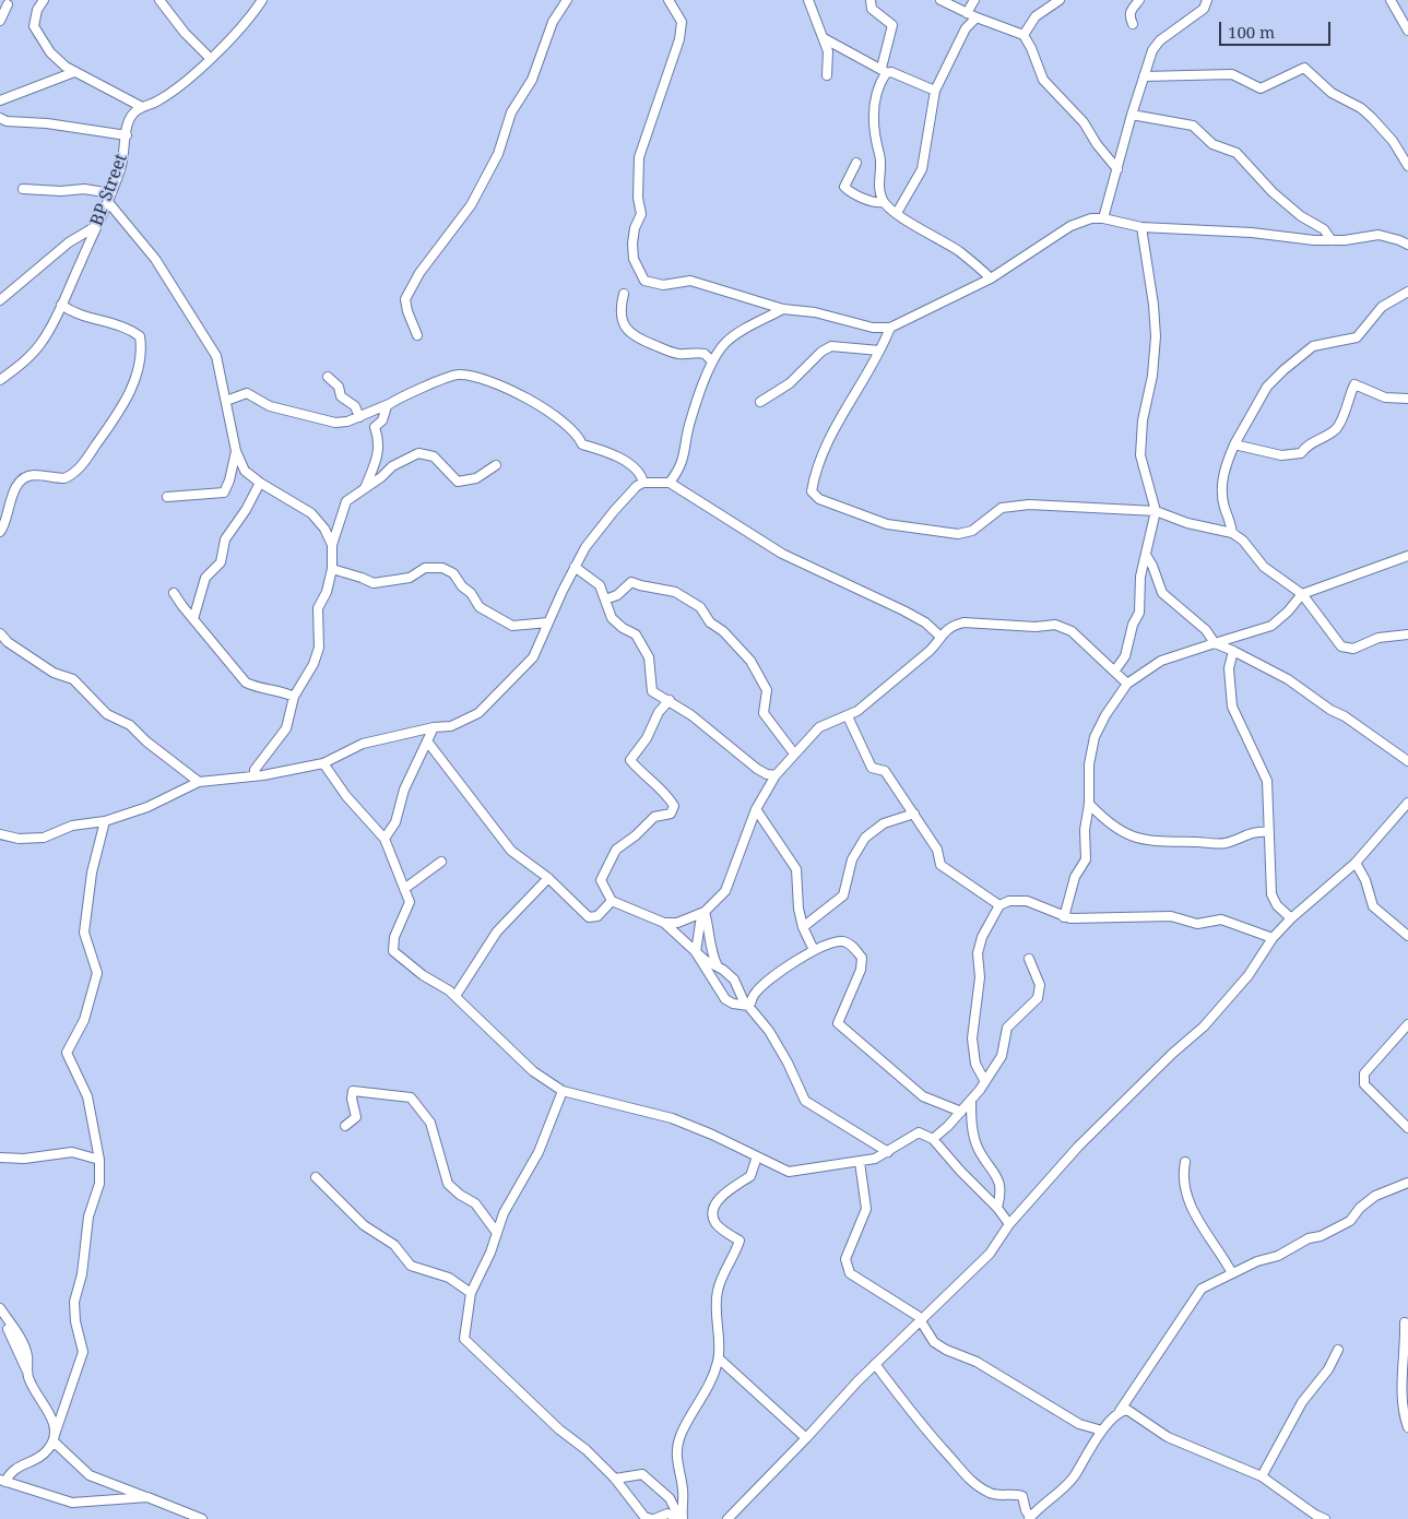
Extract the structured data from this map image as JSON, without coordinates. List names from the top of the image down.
{
  "streets": {
    "street": ["BP Street"]
  },
  "scale_bar": "100 m"
}
